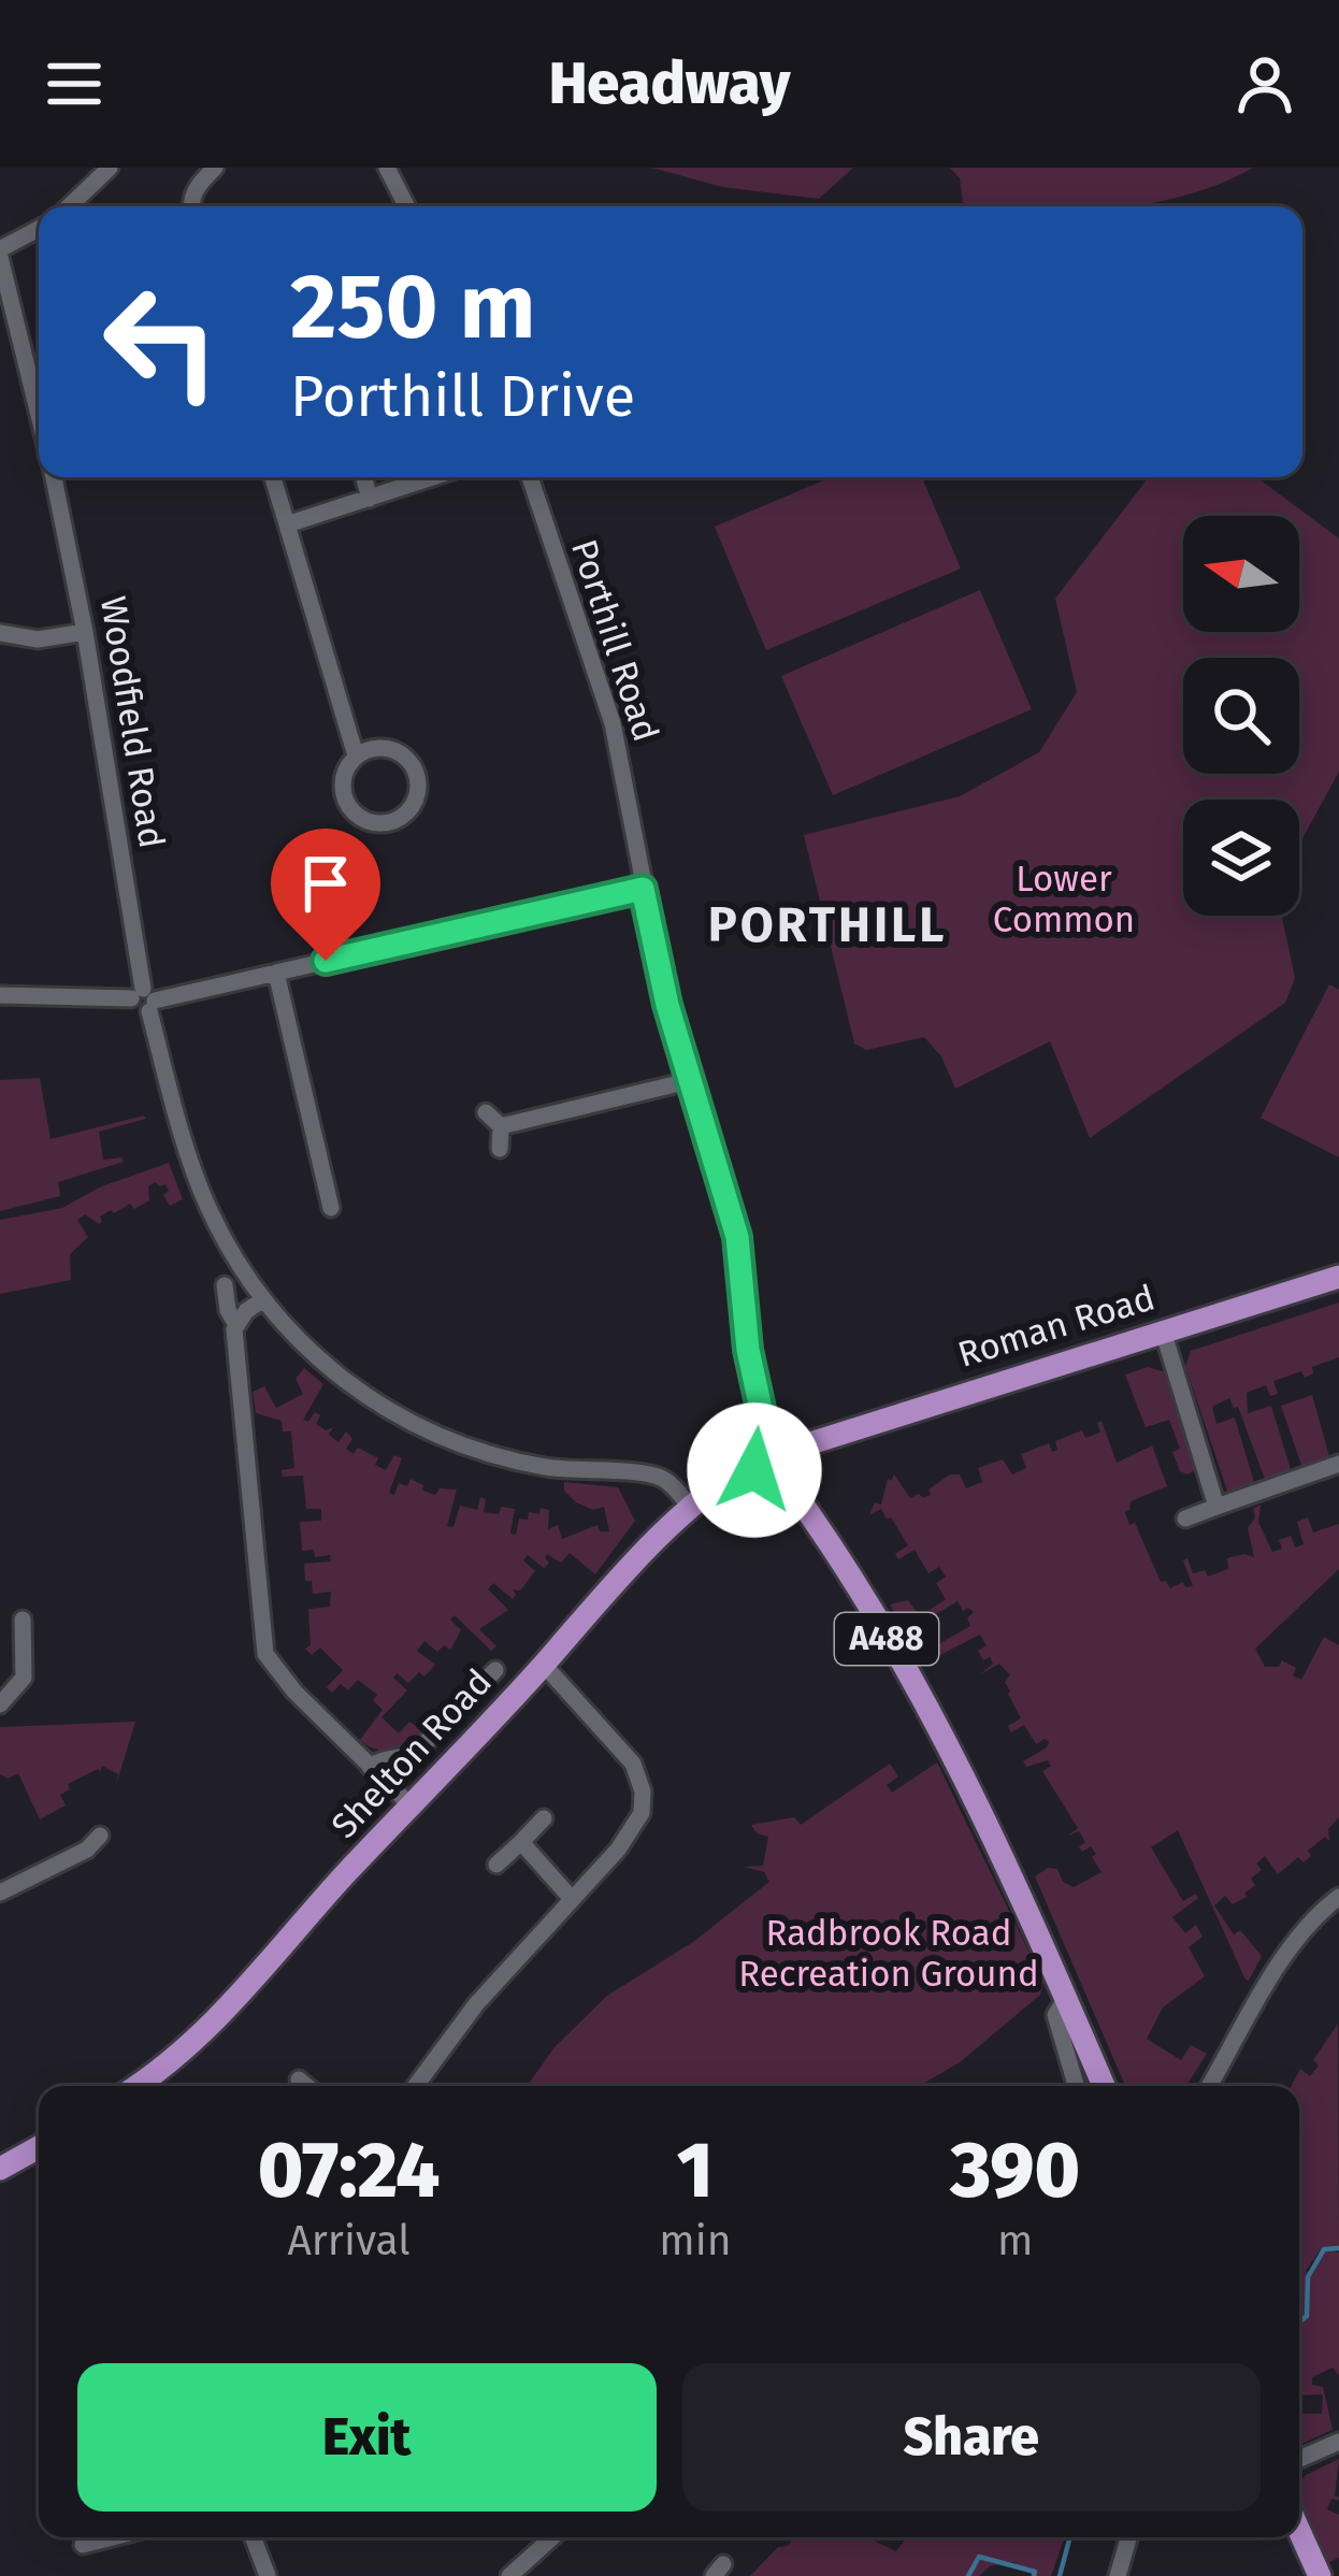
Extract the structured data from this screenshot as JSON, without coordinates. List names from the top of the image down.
{
  "streets": {
    "main road": ["Roman Road", "A488", "Shelton Road"],
    "street": ["Porthill Road", "Woodfield Road"]
  },
  "crossings": [
    ["Porthill Road", "Roman Road"],
    ["Porthill Road", "A488"],
    ["Porthill Road", "Shelton Road"],
    ["Woodfield Road", "Shelton Road"],
    ["Roman Road", "A488"],
    ["Roman Road", "Shelton Road"],
    ["A488", "Shelton Road"]
  ],
  "districts": ["PORTHILL"],
  "parks": ["Lower Common", "Radbrook Road Recreation Ground"],
  "north": "left",
  "page": {
    "header": "Headway",
    "turn": ["250 m", "Porthill Drive"],
    "eta": [
      "07:24",
      "Arrival",
      "1",
      "min",
      "390",
      "m"
    ],
    "buttons": ["Exit", "Share"]
  }
}
